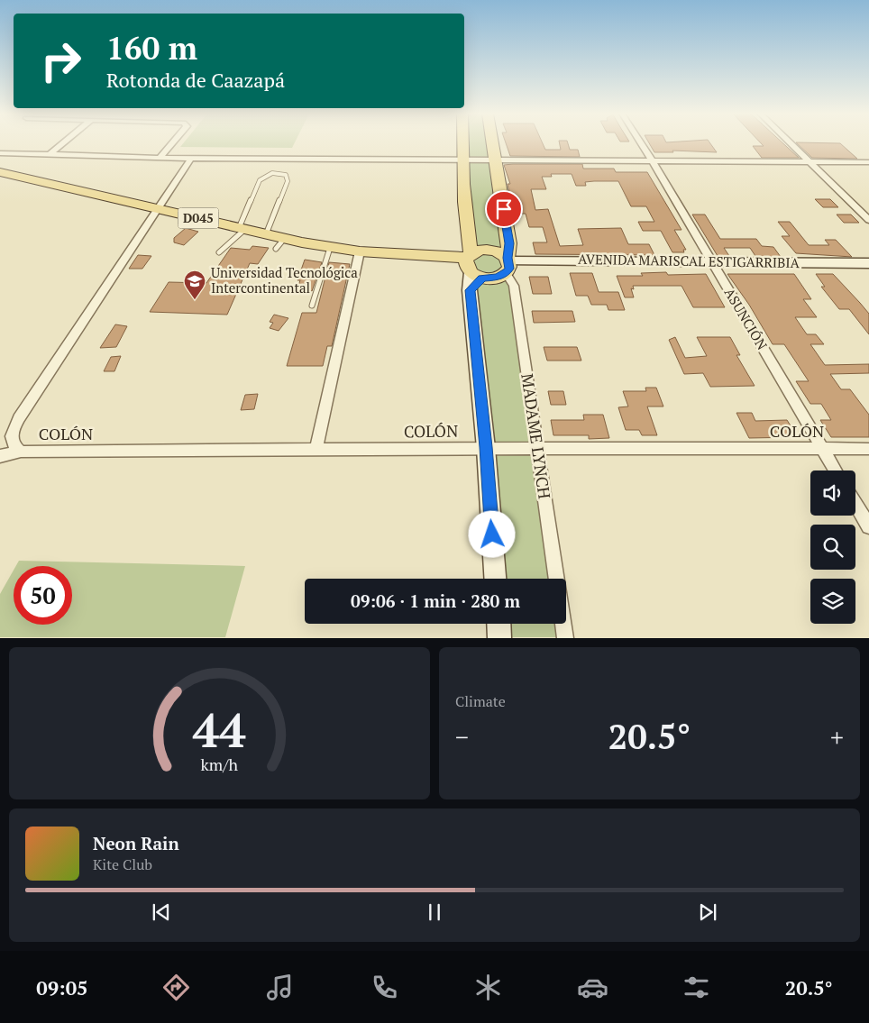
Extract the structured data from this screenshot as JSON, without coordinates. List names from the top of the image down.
{
  "streets": {
    "main road": ["D045", "AVENIDA MARISCAL ESTIGARRIBIA", "MADAME LYNCH"],
    "street": ["ASUNCIÓN", "COLÓN"]
  },
  "crossings": [
    ["D045", "AVENIDA MARISCAL ESTIGARRIBIA"],
    ["D045", "COLÓN"],
    ["D045", "MADAME LYNCH"],
    ["AVENIDA MARISCAL ESTIGARRIBIA", "ASUNCIÓN"],
    ["AVENIDA MARISCAL ESTIGARRIBIA", "MADAME LYNCH"],
    ["ASUNCIÓN", "COLÓN"],
    ["COLÓN", "MADAME LYNCH"]
  ],
  "places": {
    "school or university": ["Universidad Tecnológica Intercontinental"]
  },
  "page": {
    "turn": ["160 m", "Rotonda de Caazapá"],
    "limit": "50",
    "trip": "09:06 · 1 min · 280 m",
    "tile": "Climate",
    "heat": ["−", "20.5°", "+"],
    "song": ["Neon Rain", "Kite Club"],
    "tabs": ["09:05", "20.5°"],
    "gauge": ["44", "km/h"]
  }
}
